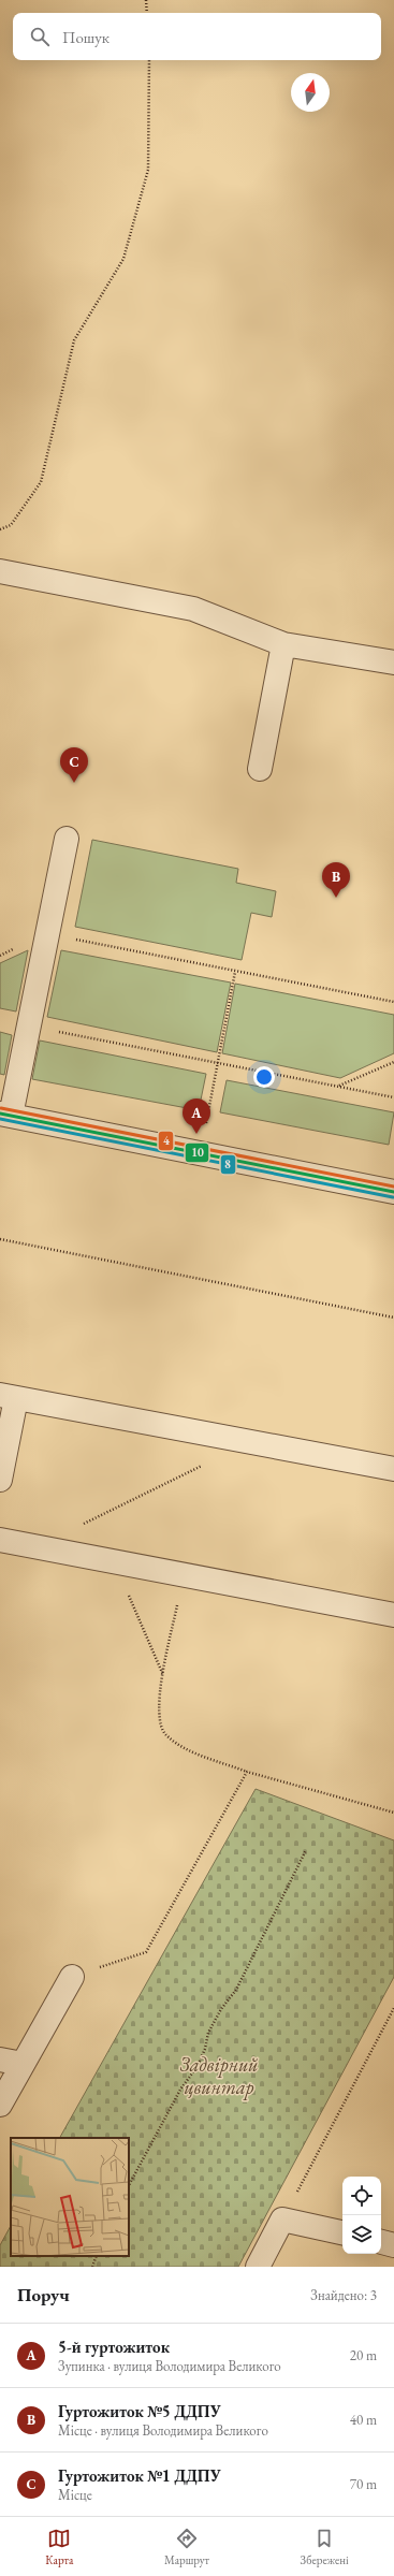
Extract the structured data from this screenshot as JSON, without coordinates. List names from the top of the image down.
{
  "parks": ["Задвірний цвинтар"],
  "lines": ["transit line 4", "transit line 10", "transit line 8"],
  "north": "top",
  "page": {
    "search": "Пошук",
    "pins": ["C", "B", "A"],
    "heading": ["Поруч", "Знайдено: 3"],
    "list": [
      {
        "mark": "A",
        "name": "5-й гуртожиток",
        "note": "Зупинка · вулиця Володимира Великого",
        "value": "20 m"
      },
      {
        "mark": "B",
        "name": "Гуртожиток №5 ДДПУ",
        "note": "Місце · вулиця Володимира Великого",
        "value": "40 m"
      },
      {
        "mark": "C",
        "name": "Гуртожиток №1 ДДПУ",
        "note": "Місце",
        "value": "70 m"
      }
    ],
    "nav": ["Карта", "Маршрут", "Збережені"]
  }
}
